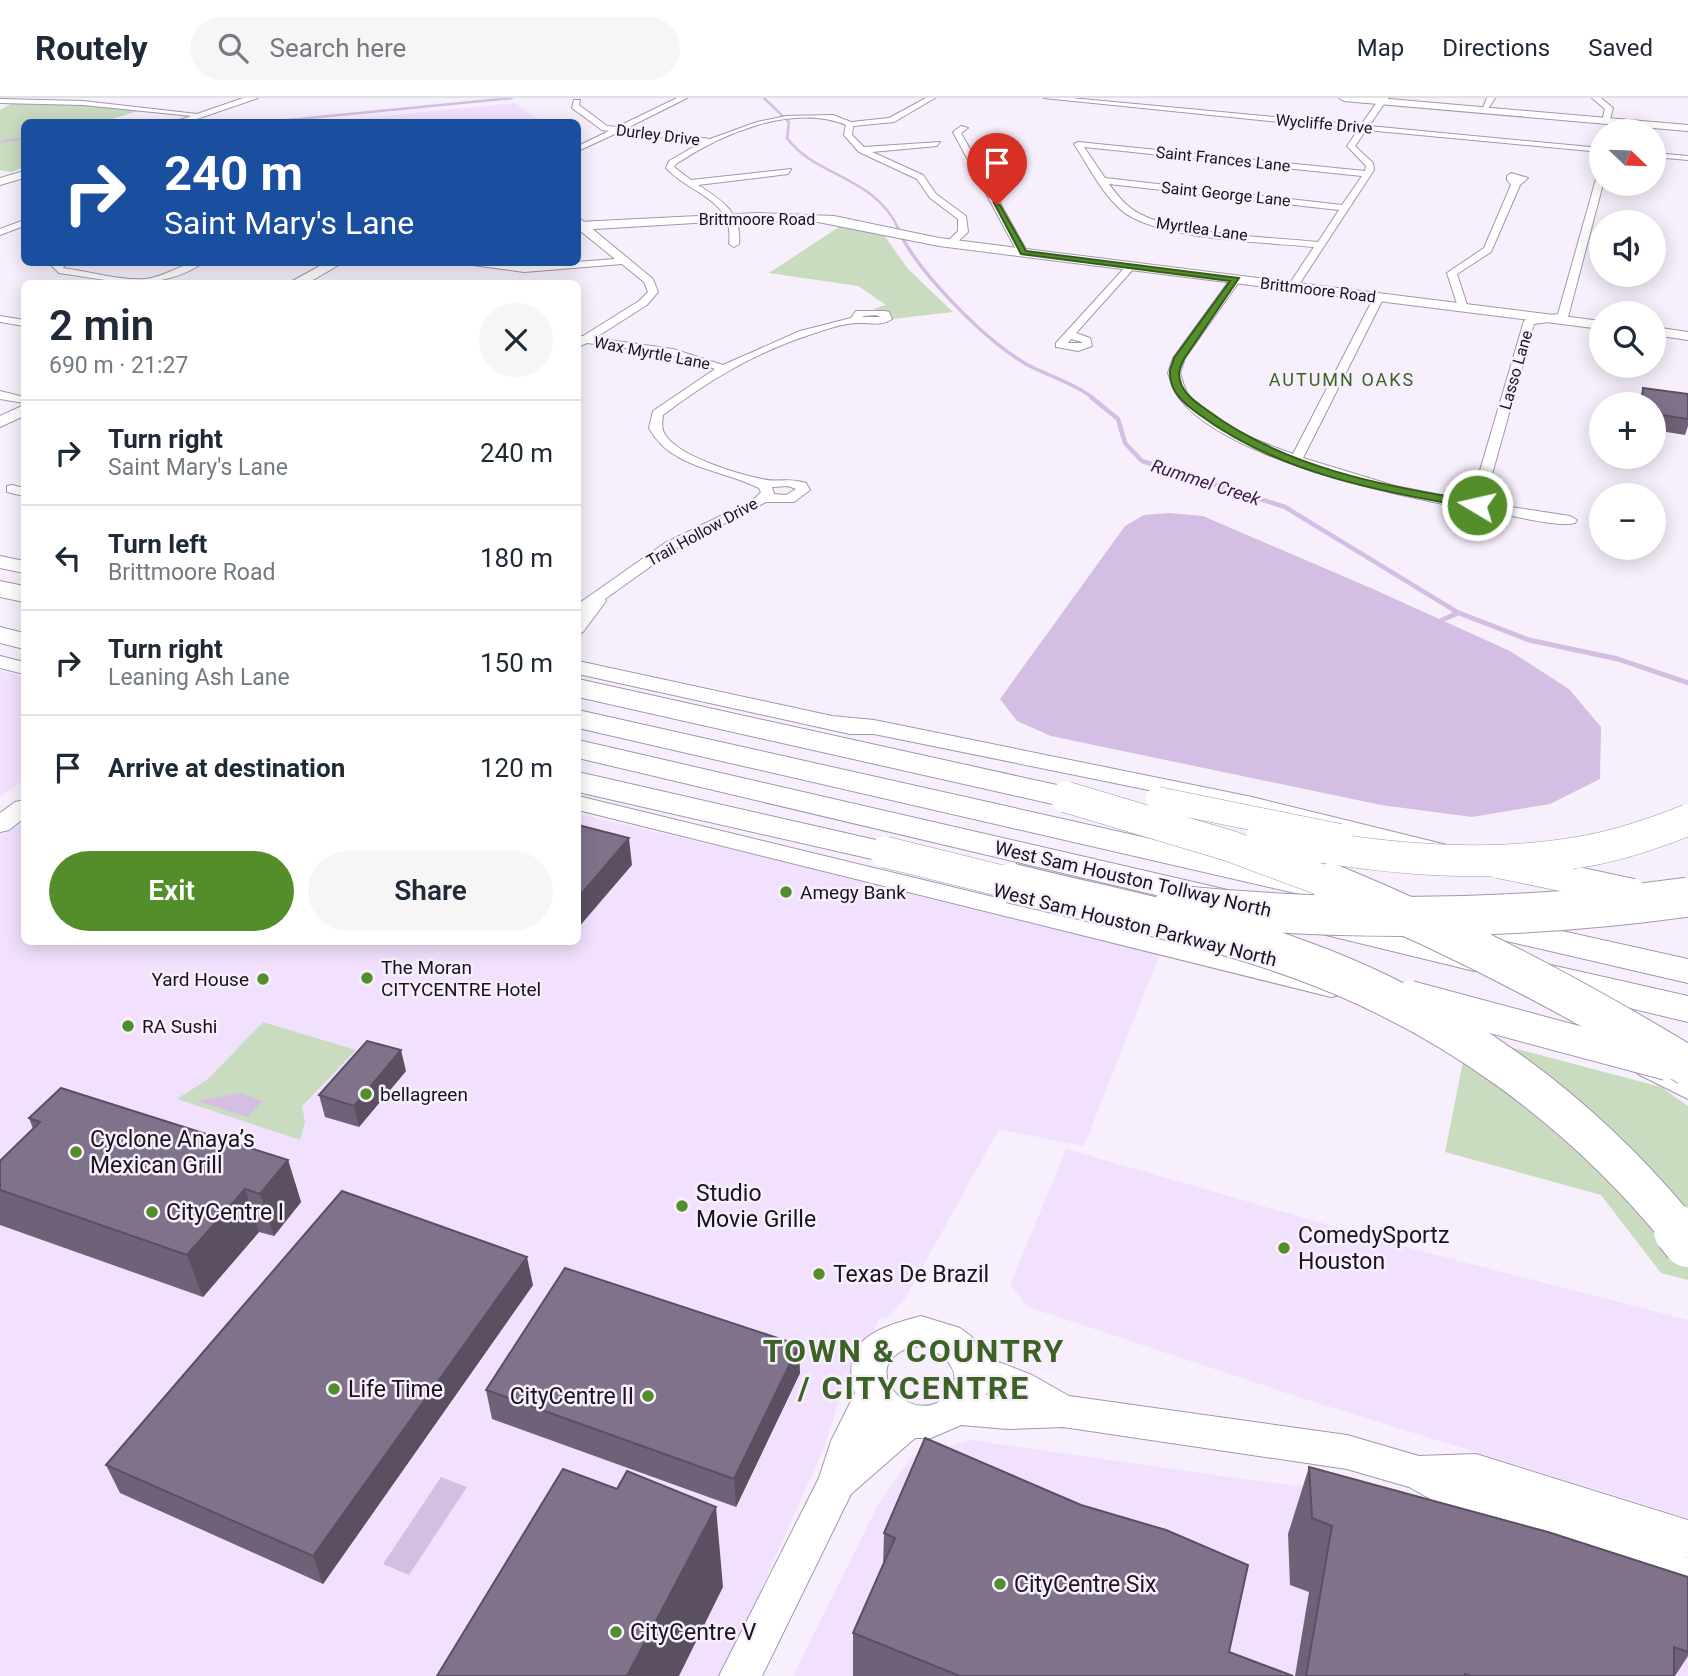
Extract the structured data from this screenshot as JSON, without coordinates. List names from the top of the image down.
{
  "streets": {
    "highway": ["West Sam Houston Tollway North"],
    "main road": ["Brittmoore Road", "West Sam Houston Parkway North"],
    "street": [
      "Wycliffe Drive",
      "Durley Drive",
      "Saint Frances Lane",
      "Saint George Lane",
      "Myrtlea Lane",
      "Wax Myrtle Lane",
      "Lasso Lane",
      "Trail Hollow Drive"
    ]
  },
  "crossings": [
    ["Saint Frances Lane", "Myrtlea Lane"],
    ["Saint George Lane", "Myrtlea Lane"],
    ["Brittmoore Road", "Lasso Lane"],
    ["Wax Myrtle Lane", "Trail Hollow Drive"]
  ],
  "districts": ["AUTUMN OAKS", "TOWN & COUNTRY / CITYCENTRE"],
  "water": ["Rummel Creek"],
  "places": [
    "Amegy Bank",
    "The Moran CITYCENTRE Hotel",
    "Yard House",
    "RA Sushi",
    "bellagreen",
    "Cyclone Anaya’s Mexican Grill",
    "Studio Movie Grille",
    "CityCentre I",
    "ComedySportz Houston",
    "Texas De Brazil",
    "Life Time",
    "CityCentre II",
    "CityCentre Six",
    "CityCentre V"
  ],
  "north": "bottom right",
  "page": {
    "header": "Routely",
    "search": "Search here",
    "nav": ["Map", "Directions", "Saved"],
    "map_buttons": ["+", "−"],
    "turn": ["240 m", "Saint Mary's Lane"],
    "heading": ["2 min", "690 m · 21:27"],
    "list": [
      {
        "name": "Turn right",
        "note": "Saint Mary's Lane",
        "value": "240 m"
      },
      {
        "name": "Turn left",
        "note": "Brittmoore Road",
        "value": "180 m"
      },
      {
        "name": "Turn right",
        "note": "Leaning Ash Lane",
        "value": "150 m"
      },
      {
        "name": "Arrive at destination",
        "value": "120 m"
      }
    ],
    "buttons": ["Exit", "Share"]
  }
}
